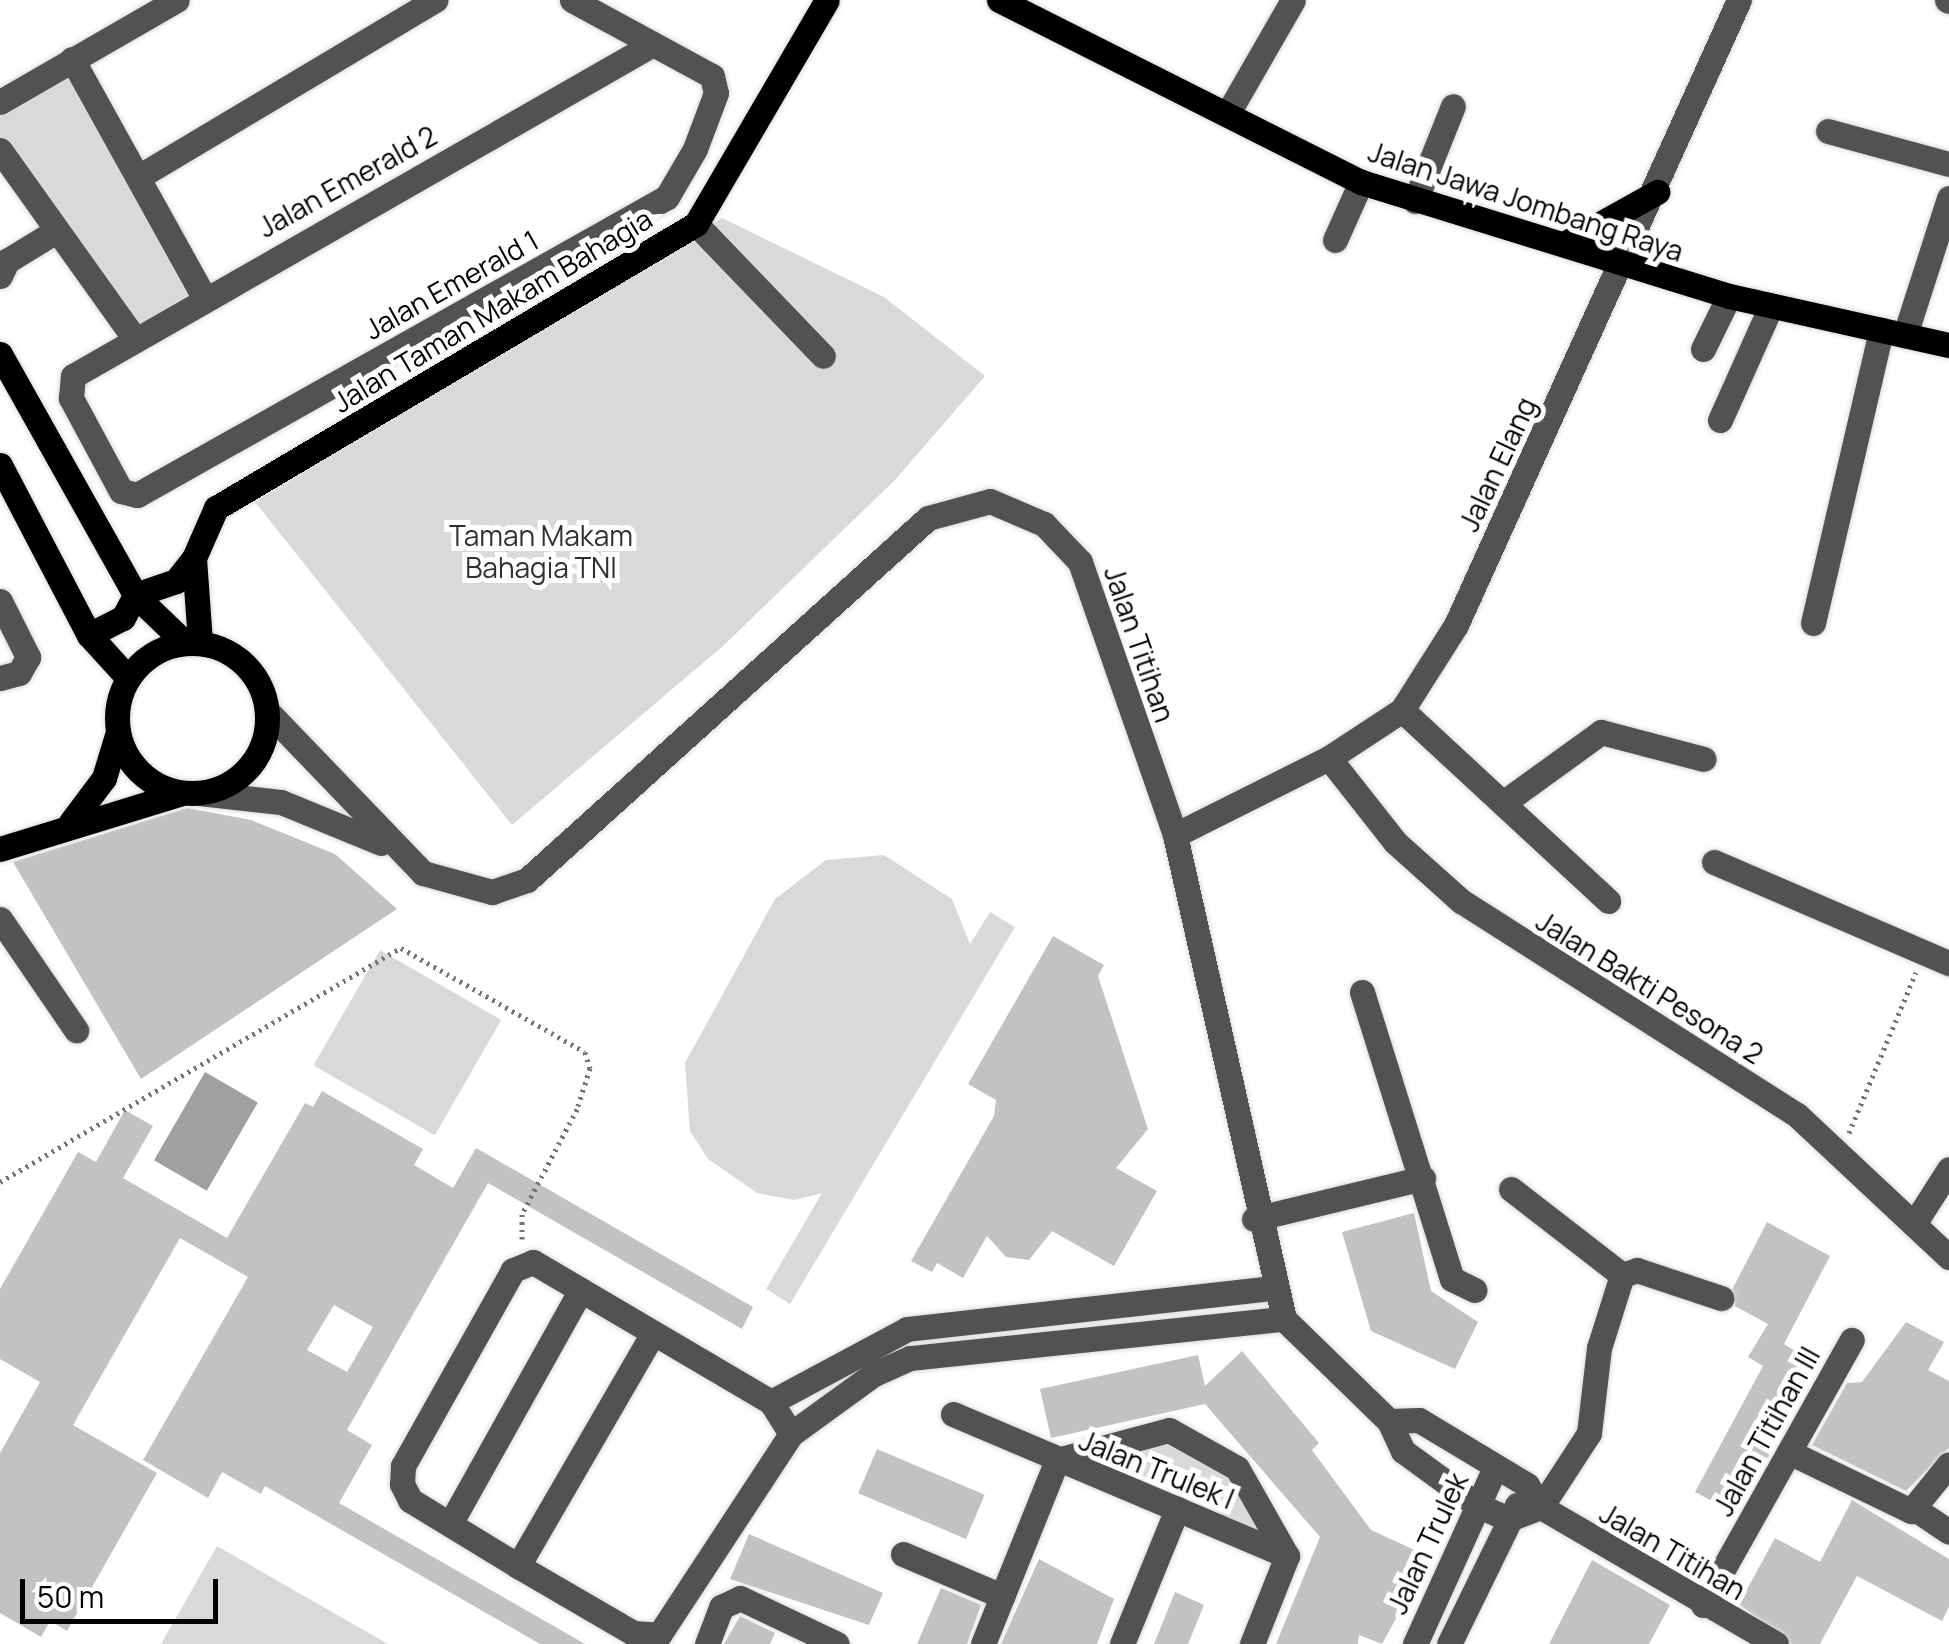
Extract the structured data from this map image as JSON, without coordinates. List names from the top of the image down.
{
  "streets": {
    "main road": ["Jalan Jawa Jombang Raya", "Jalan Taman Makam Bahagia"],
    "street": [
      "Jalan Emerald 2",
      "Jalan Emerald 1",
      "Jalan Elang",
      "Jalan Titihan",
      "Jalan Bakti Pesona 2",
      "Jalan Titihan III",
      "Jalan Trulek I",
      "Jalan Trulek"
    ]
  },
  "crossings": [
    ["Jalan Emerald 2", "Jalan Emerald 1"],
    ["Jalan Jawa Jombang Raya", "Jalan Elang"],
    ["Jalan Taman Makam Bahagia", "Jalan Titihan"],
    ["Jalan Elang", "Jalan Titihan"],
    ["Jalan Elang", "Jalan Bakti Pesona 2"],
    ["Jalan Titihan", "Jalan Titihan III"],
    ["Jalan Titihan", "Jalan Trulek"]
  ],
  "parks": ["Taman Makam Bahagia TNI"],
  "scale_bar": "50 m"
}
